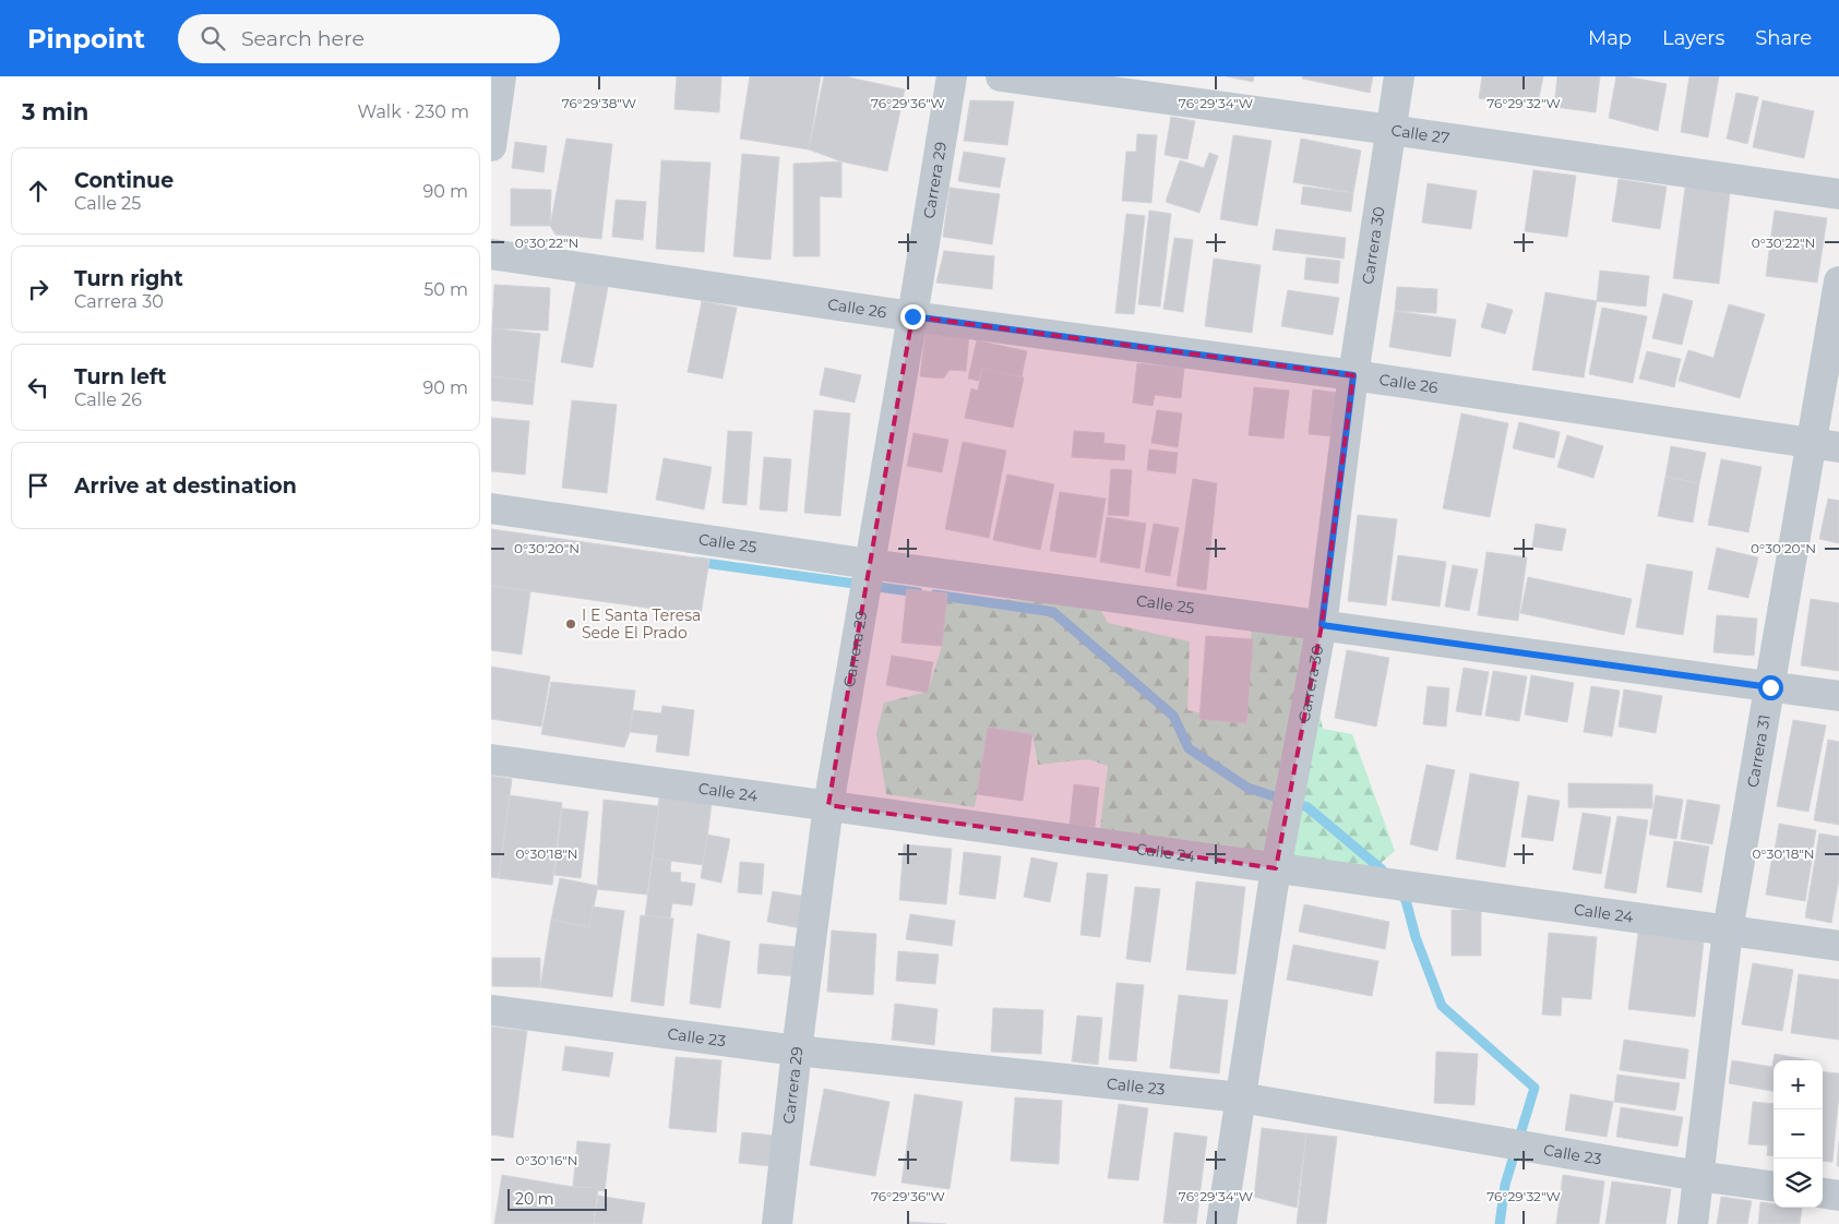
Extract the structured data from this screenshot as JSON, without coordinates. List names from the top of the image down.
{
  "streets": {
    "street": [
      "Calle 27",
      "Carrera 29",
      "Carrera 30",
      "Calle 26",
      "Calle 25",
      "Carrera 31",
      "Calle 24",
      "Calle 23"
    ]
  },
  "crossings": [
    ["Calle 27", "Carrera 30"],
    ["Carrera 29", "Calle 26"],
    ["Carrera 29", "Calle 25"],
    ["Carrera 29", "Calle 24"],
    ["Carrera 29", "Calle 23"],
    ["Carrera 30", "Calle 26"],
    ["Carrera 30", "Calle 25"],
    ["Carrera 30", "Calle 24"],
    ["Carrera 30", "Calle 23"],
    ["Calle 26", "Carrera 31"],
    ["Calle 25", "Carrera 31"],
    ["Carrera 31", "Calle 24"],
    ["Carrera 31", "Calle 23"]
  ],
  "places": ["I E Santa Teresa Sede El Prado"],
  "scale_bar": "20 m",
  "page": {
    "header": "Pinpoint",
    "search": "Search here",
    "nav": ["Map", "Layers", "Share"],
    "heading": ["3 min", "Walk · 230 m"],
    "list": [
      ["Continue", "Calle 25", "90 m"],
      ["Turn right", "Carrera 30", "50 m"],
      ["Turn left", "Calle 26", "90 m"],
      "Arrive at destination"
    ],
    "map_buttons": ["+", "−"],
    "scale": "20 m"
  },
  "coordinates": [
    "76°29'38\"W",
    "76°29'36\"W",
    "76°29'34\"W",
    "76°29'32\"W",
    "0°30'22\"N",
    "0°30'20\"N",
    "0°30'18\"N",
    "0°30'16\"N"
  ]
}
